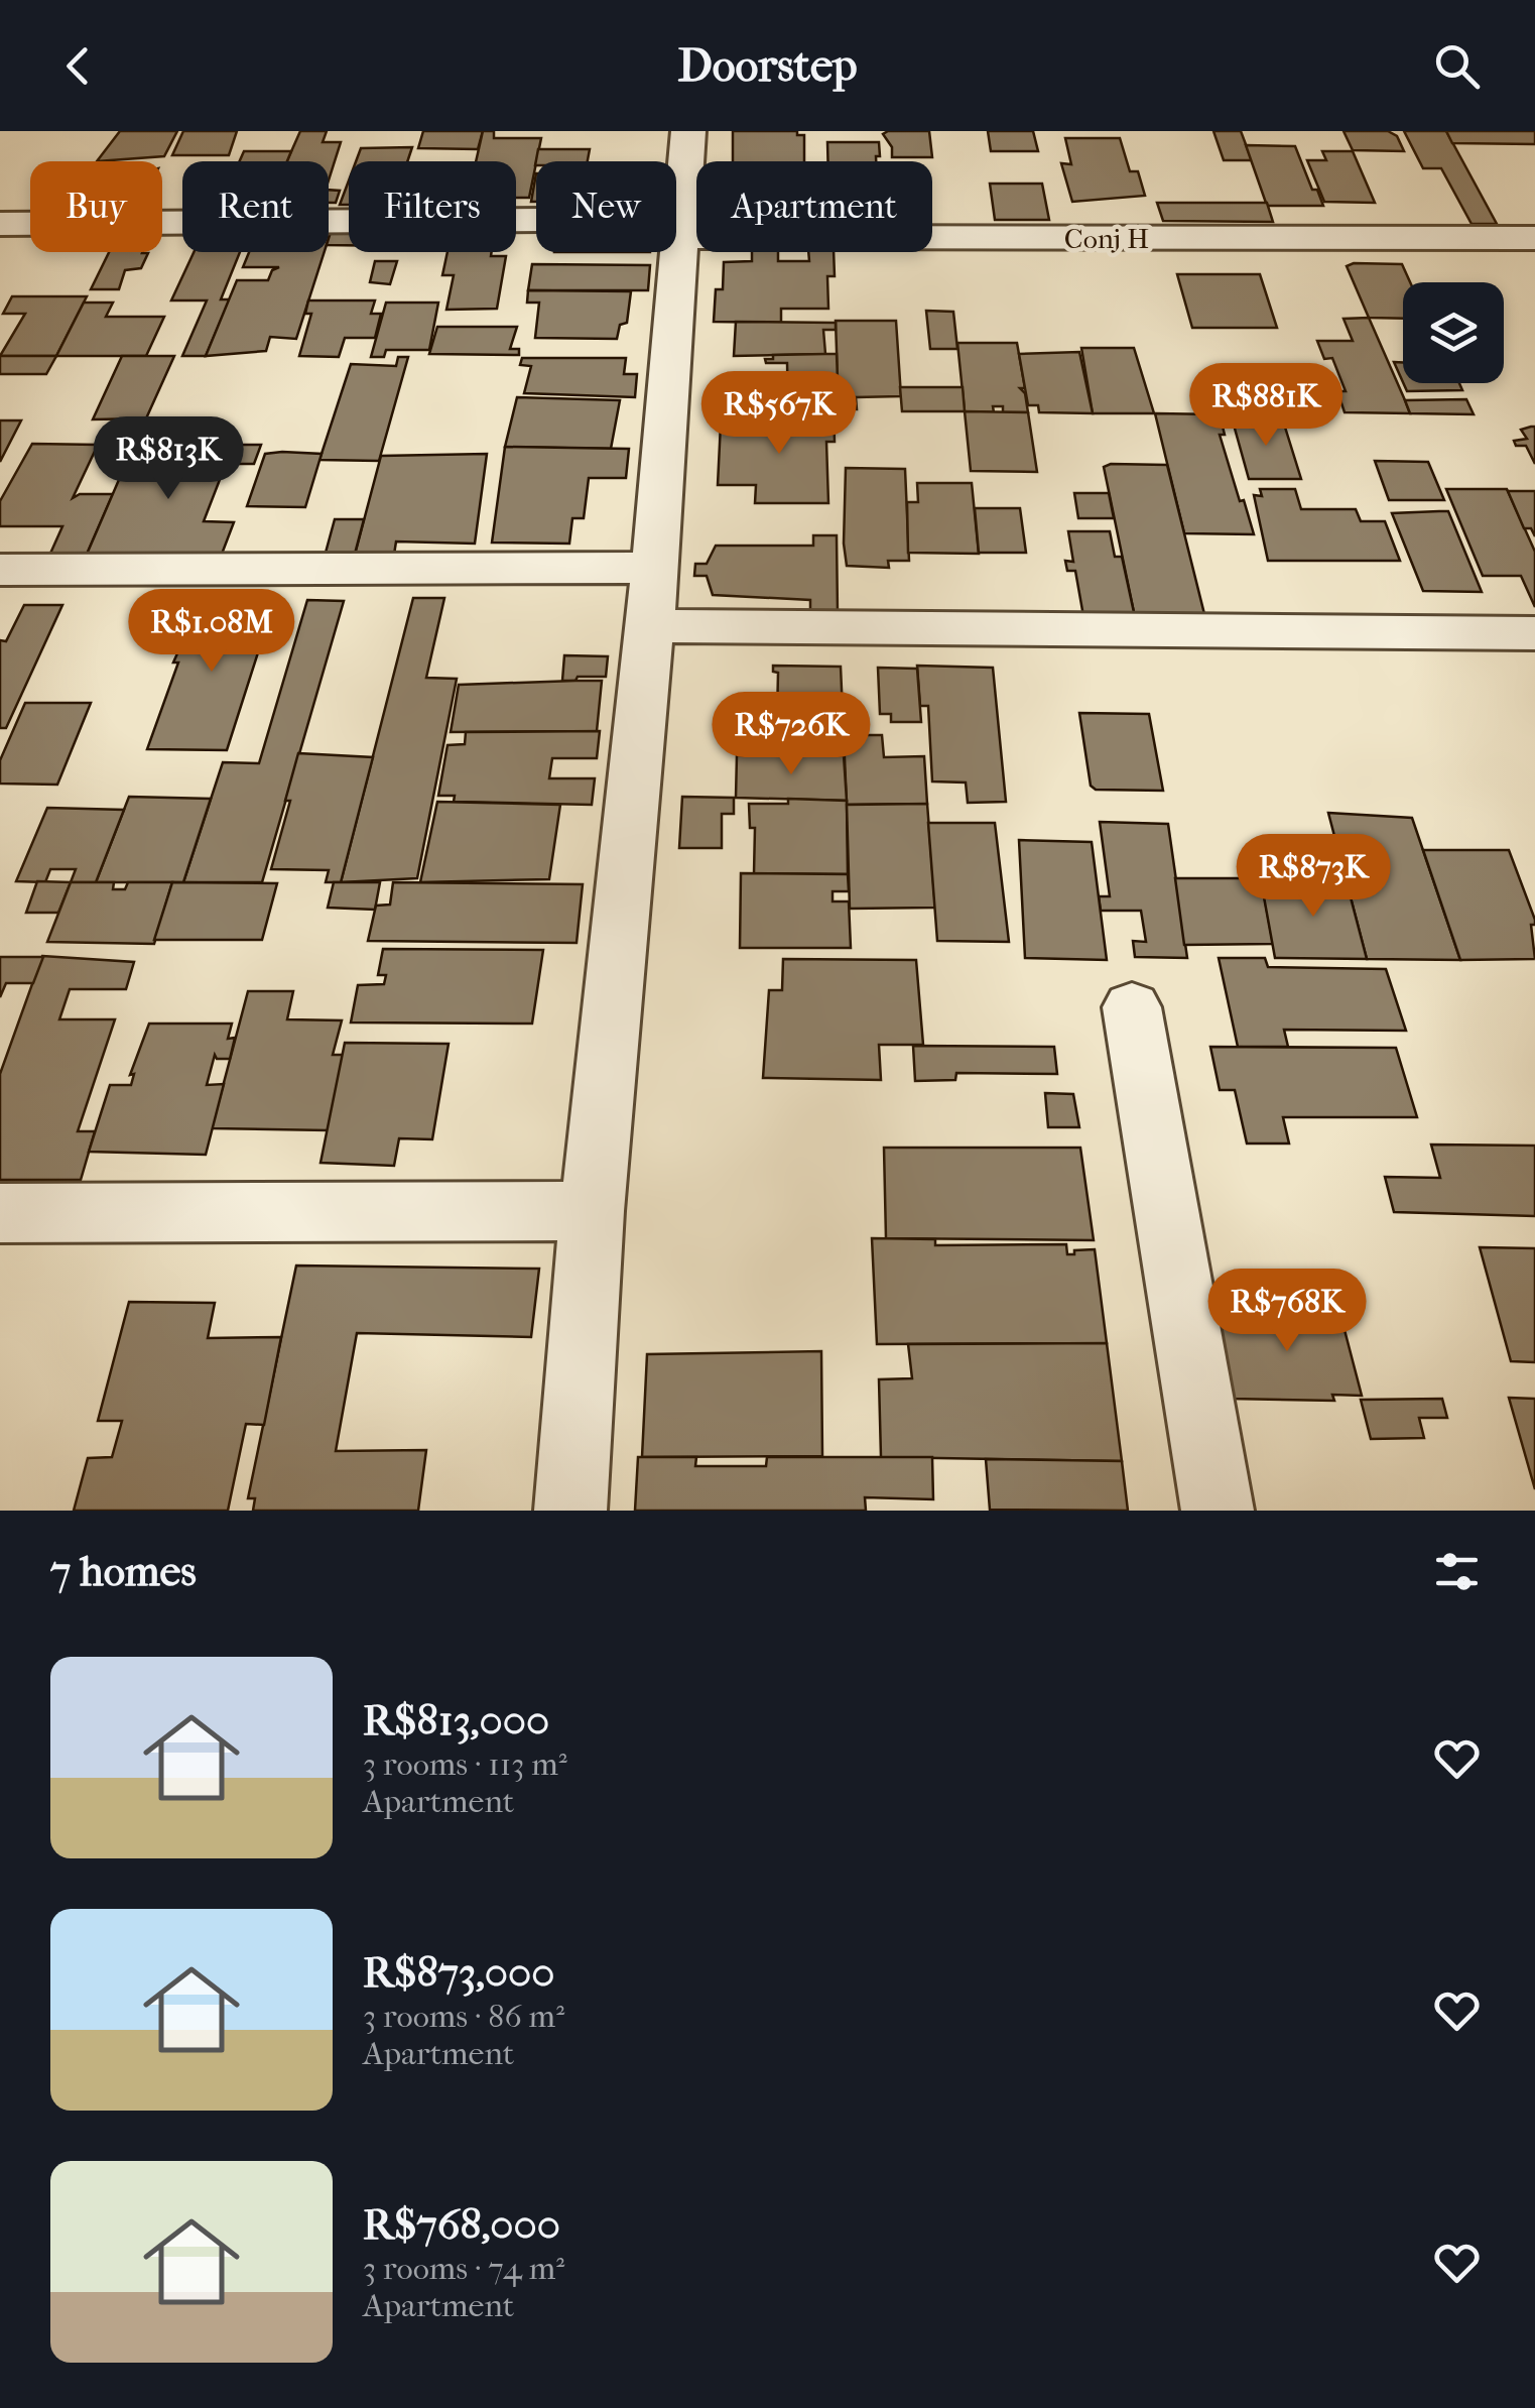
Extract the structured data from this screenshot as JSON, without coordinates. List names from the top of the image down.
{
  "streets": {
    "street": ["Conj H"]
  },
  "page": {
    "header": "Doorstep",
    "chip": [
      "Buy",
      "Rent",
      "Filters",
      "New",
      "Apartment"
    ],
    "price": [
      "R$881K",
      "R$567K",
      "R$813K",
      "R$1.08M",
      "R$726K",
      "R$873K",
      "R$768K"
    ],
    "heading": "7 homes",
    "list": [
      {
        "name": "R$813,000",
        "note": "3 rooms · 113 m² · Apartment"
      },
      {
        "name": "R$873,000",
        "note": "3 rooms · 86 m² · Apartment"
      },
      {
        "name": "R$768,000",
        "note": "3 rooms · 74 m² · Apartment"
      }
    ]
  }
}
